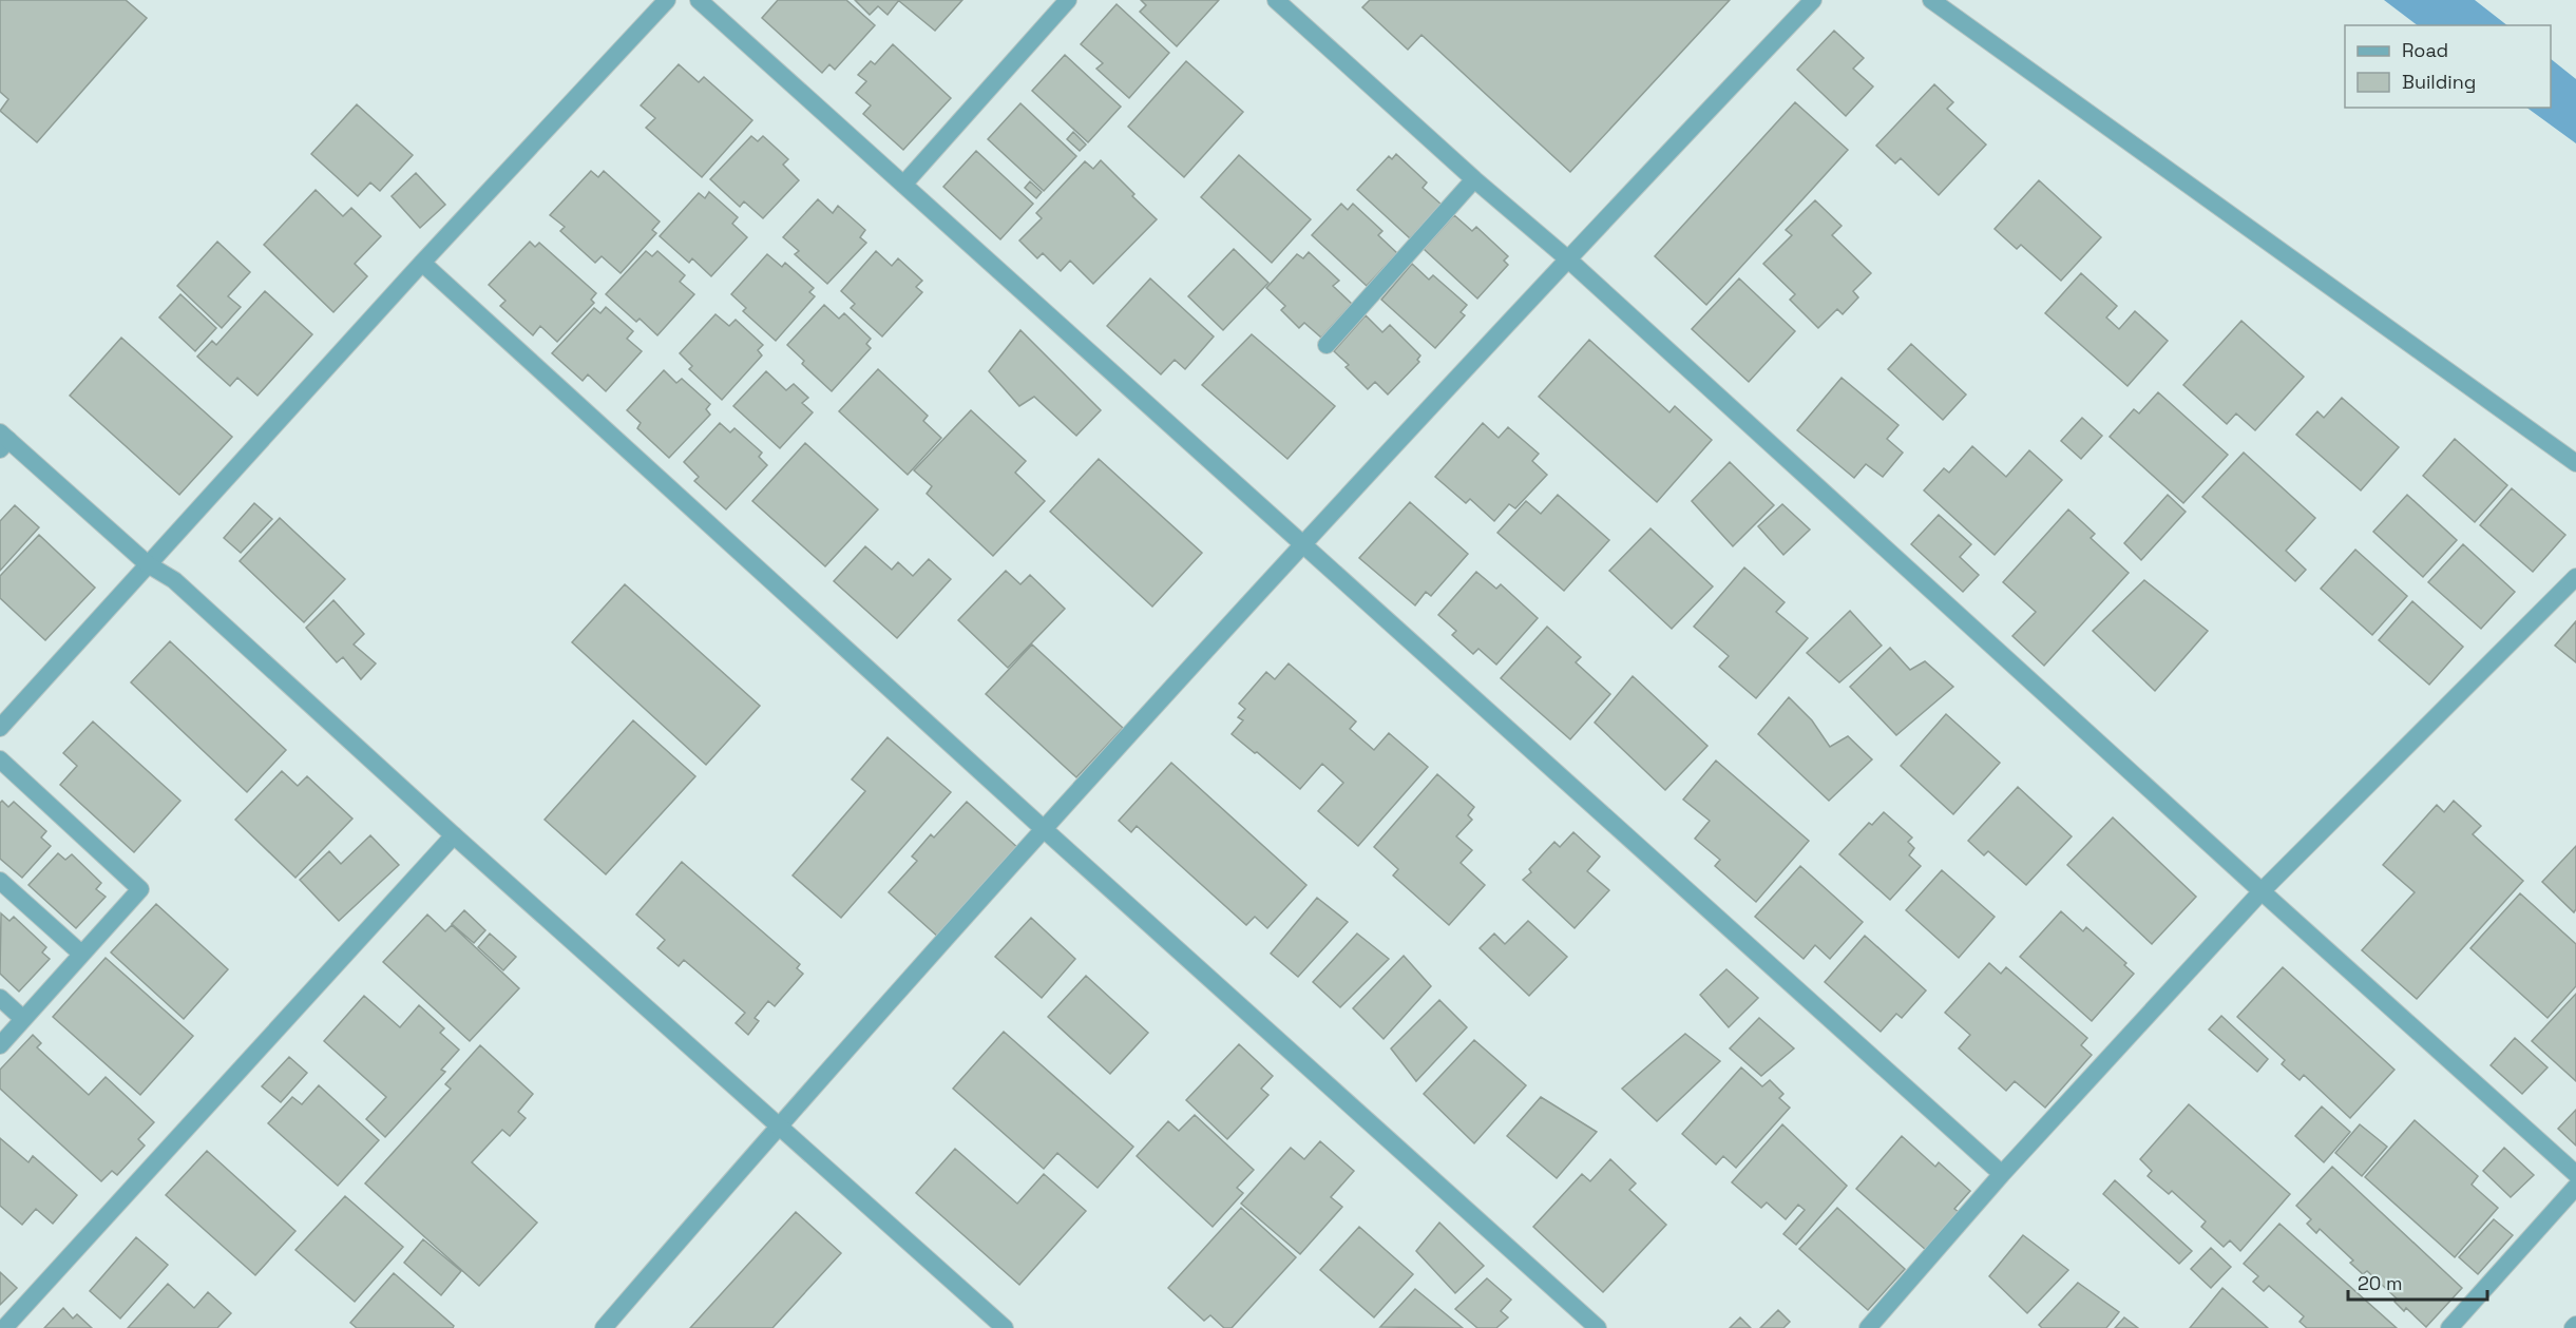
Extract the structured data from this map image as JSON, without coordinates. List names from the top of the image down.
{
  "legend": ["Road", "Building"],
  "scale_bar": "20 m"
}
